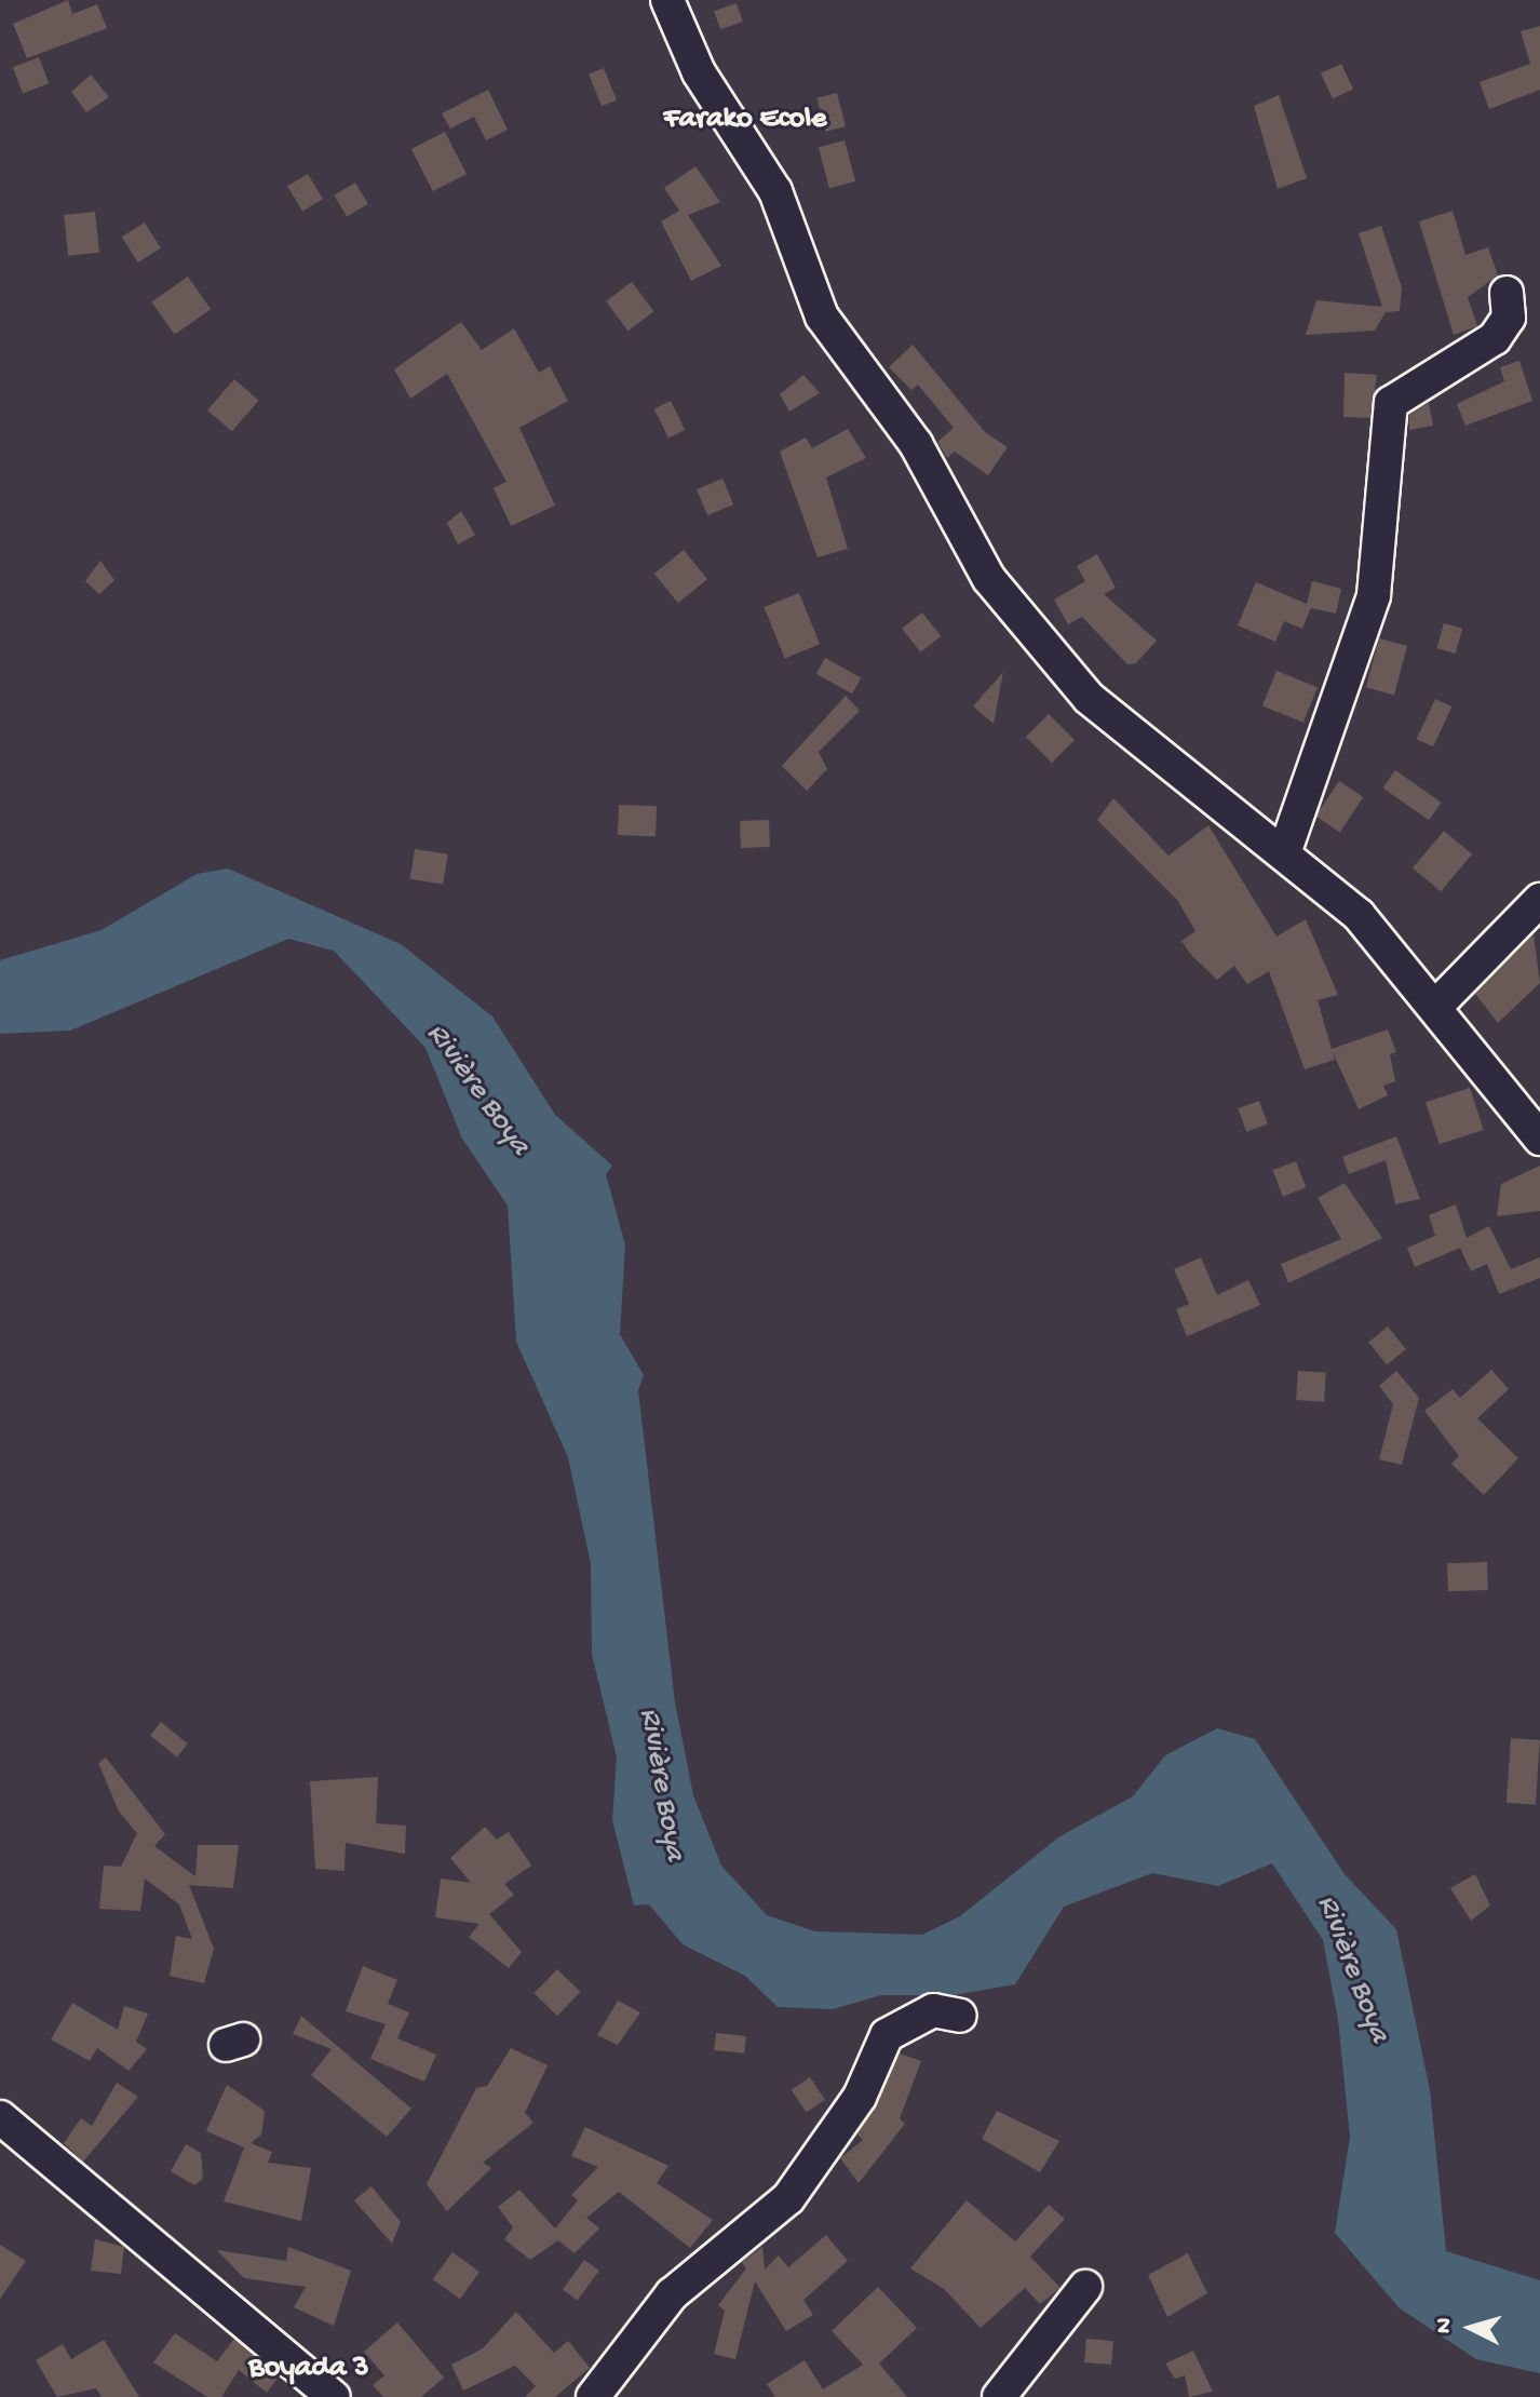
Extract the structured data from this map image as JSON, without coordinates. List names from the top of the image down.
{
  "districts": ["Farako Ecole", "Boyada 3"],
  "water": ["Rivière Boya"],
  "north": "left"
}
